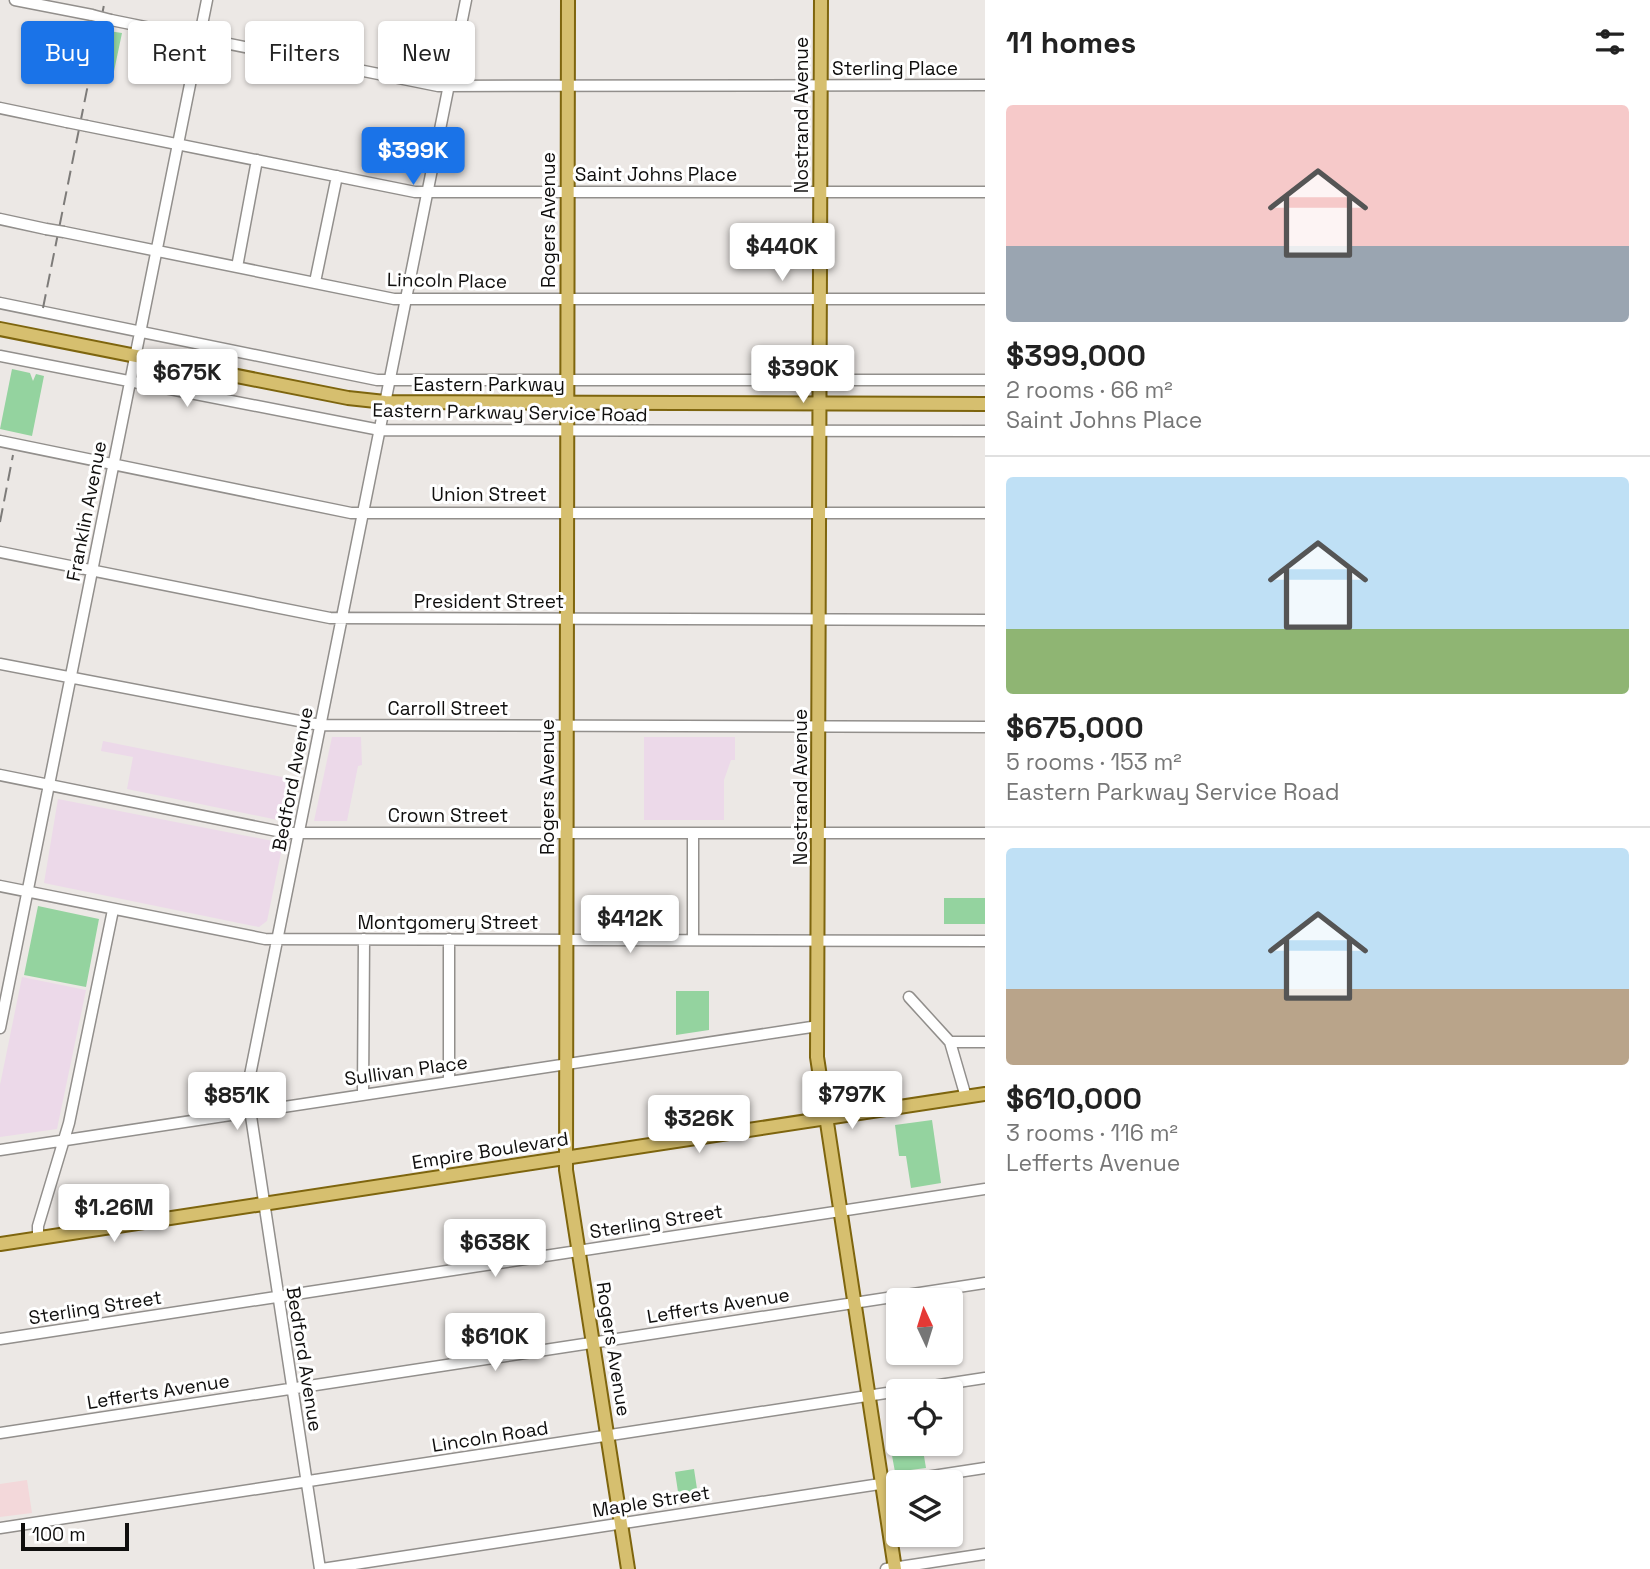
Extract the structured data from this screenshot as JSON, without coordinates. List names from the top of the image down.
{
  "streets": {
    "main road": [
      "Nostrand Avenue",
      "Rogers Avenue",
      "Eastern Parkway",
      "Empire Boulevard"
    ],
    "street": [
      "Sterling Place",
      "Saint Johns Place",
      "Lincoln Place",
      "Eastern Parkway Service Road",
      "Union Street",
      "Franklin Avenue",
      "President Street",
      "Carroll Street",
      "Bedford Avenue",
      "Crown Street",
      "Montgomery Street",
      "Sullivan Place",
      "Sterling Street",
      "Lefferts Avenue",
      "Lincoln Road",
      "Maple Street"
    ]
  },
  "crossings": [
    ["Sterling Place", "Nostrand Avenue"],
    ["Sterling Place", "Rogers Avenue"],
    ["Sterling Place", "Bedford Avenue"],
    ["Nostrand Avenue", "Saint Johns Place"],
    ["Nostrand Avenue", "Lincoln Place"],
    ["Nostrand Avenue", "Eastern Parkway"],
    ["Nostrand Avenue", "Eastern Parkway Service Road"],
    ["Nostrand Avenue", "Union Street"],
    ["Nostrand Avenue", "President Street"],
    ["Nostrand Avenue", "Carroll Street"],
    ["Nostrand Avenue", "Crown Street"],
    ["Nostrand Avenue", "Montgomery Street"],
    ["Nostrand Avenue", "Sullivan Place"],
    ["Nostrand Avenue", "Empire Boulevard"],
    ["Nostrand Avenue", "Sterling Street"],
    ["Nostrand Avenue", "Lefferts Avenue"],
    ["Nostrand Avenue", "Lincoln Road"],
    ["Nostrand Avenue", "Maple Street"],
    ["Saint Johns Place", "Rogers Avenue"],
    ["Saint Johns Place", "Franklin Avenue"],
    ["Saint Johns Place", "Bedford Avenue"],
    ["Rogers Avenue", "Lincoln Place"],
    ["Rogers Avenue", "Eastern Parkway"],
    ["Rogers Avenue", "Eastern Parkway Service Road"],
    ["Rogers Avenue", "Union Street"],
    ["Rogers Avenue", "President Street"],
    ["Rogers Avenue", "Carroll Street"],
    ["Rogers Avenue", "Crown Street"],
    ["Rogers Avenue", "Montgomery Street"],
    ["Rogers Avenue", "Sullivan Place"],
    ["Rogers Avenue", "Empire Boulevard"],
    ["Rogers Avenue", "Sterling Street"],
    ["Rogers Avenue", "Lefferts Avenue"],
    ["Rogers Avenue", "Lincoln Road"],
    ["Rogers Avenue", "Maple Street"],
    ["Lincoln Place", "Franklin Avenue"],
    ["Lincoln Place", "Bedford Avenue"],
    ["Eastern Parkway", "Franklin Avenue"],
    ["Eastern Parkway", "Bedford Avenue"],
    ["Eastern Parkway Service Road", "Franklin Avenue"],
    ["Eastern Parkway Service Road", "Bedford Avenue"],
    ["Union Street", "Franklin Avenue"],
    ["Union Street", "Bedford Avenue"],
    ["Franklin Avenue", "President Street"],
    ["Franklin Avenue", "Carroll Street"],
    ["Franklin Avenue", "Crown Street"],
    ["Franklin Avenue", "Montgomery Street"],
    ["President Street", "Bedford Avenue"],
    ["Carroll Street", "Bedford Avenue"],
    ["Bedford Avenue", "Crown Street"],
    ["Bedford Avenue", "Montgomery Street"],
    ["Bedford Avenue", "Sullivan Place"],
    ["Bedford Avenue", "Empire Boulevard"],
    ["Bedford Avenue", "Sterling Street"],
    ["Bedford Avenue", "Lefferts Avenue"],
    ["Bedford Avenue", "Lincoln Road"],
    ["Bedford Avenue", "Maple Street"]
  ],
  "scale_bar": "100 m",
  "north": "top",
  "page": {
    "heading": "11 homes",
    "chip": [
      "Buy",
      "Rent",
      "Filters",
      "New"
    ],
    "list": [
      {
        "name": "$399,000",
        "note": "2 rooms · 66 m² · Saint Johns Place"
      },
      {
        "name": "$675,000",
        "note": "5 rooms · 153 m² · Eastern Parkway Service Road"
      },
      {
        "name": "$610,000",
        "note": "3 rooms · 116 m² · Lefferts Avenue"
      }
    ],
    "price": [
      "$399K",
      "$440K",
      "$390K",
      "$675K",
      "$412K",
      "$797K",
      "$851K",
      "$326K",
      "$1.26M",
      "$638K",
      "$610K"
    ],
    "scale": "100 m"
  }
}
